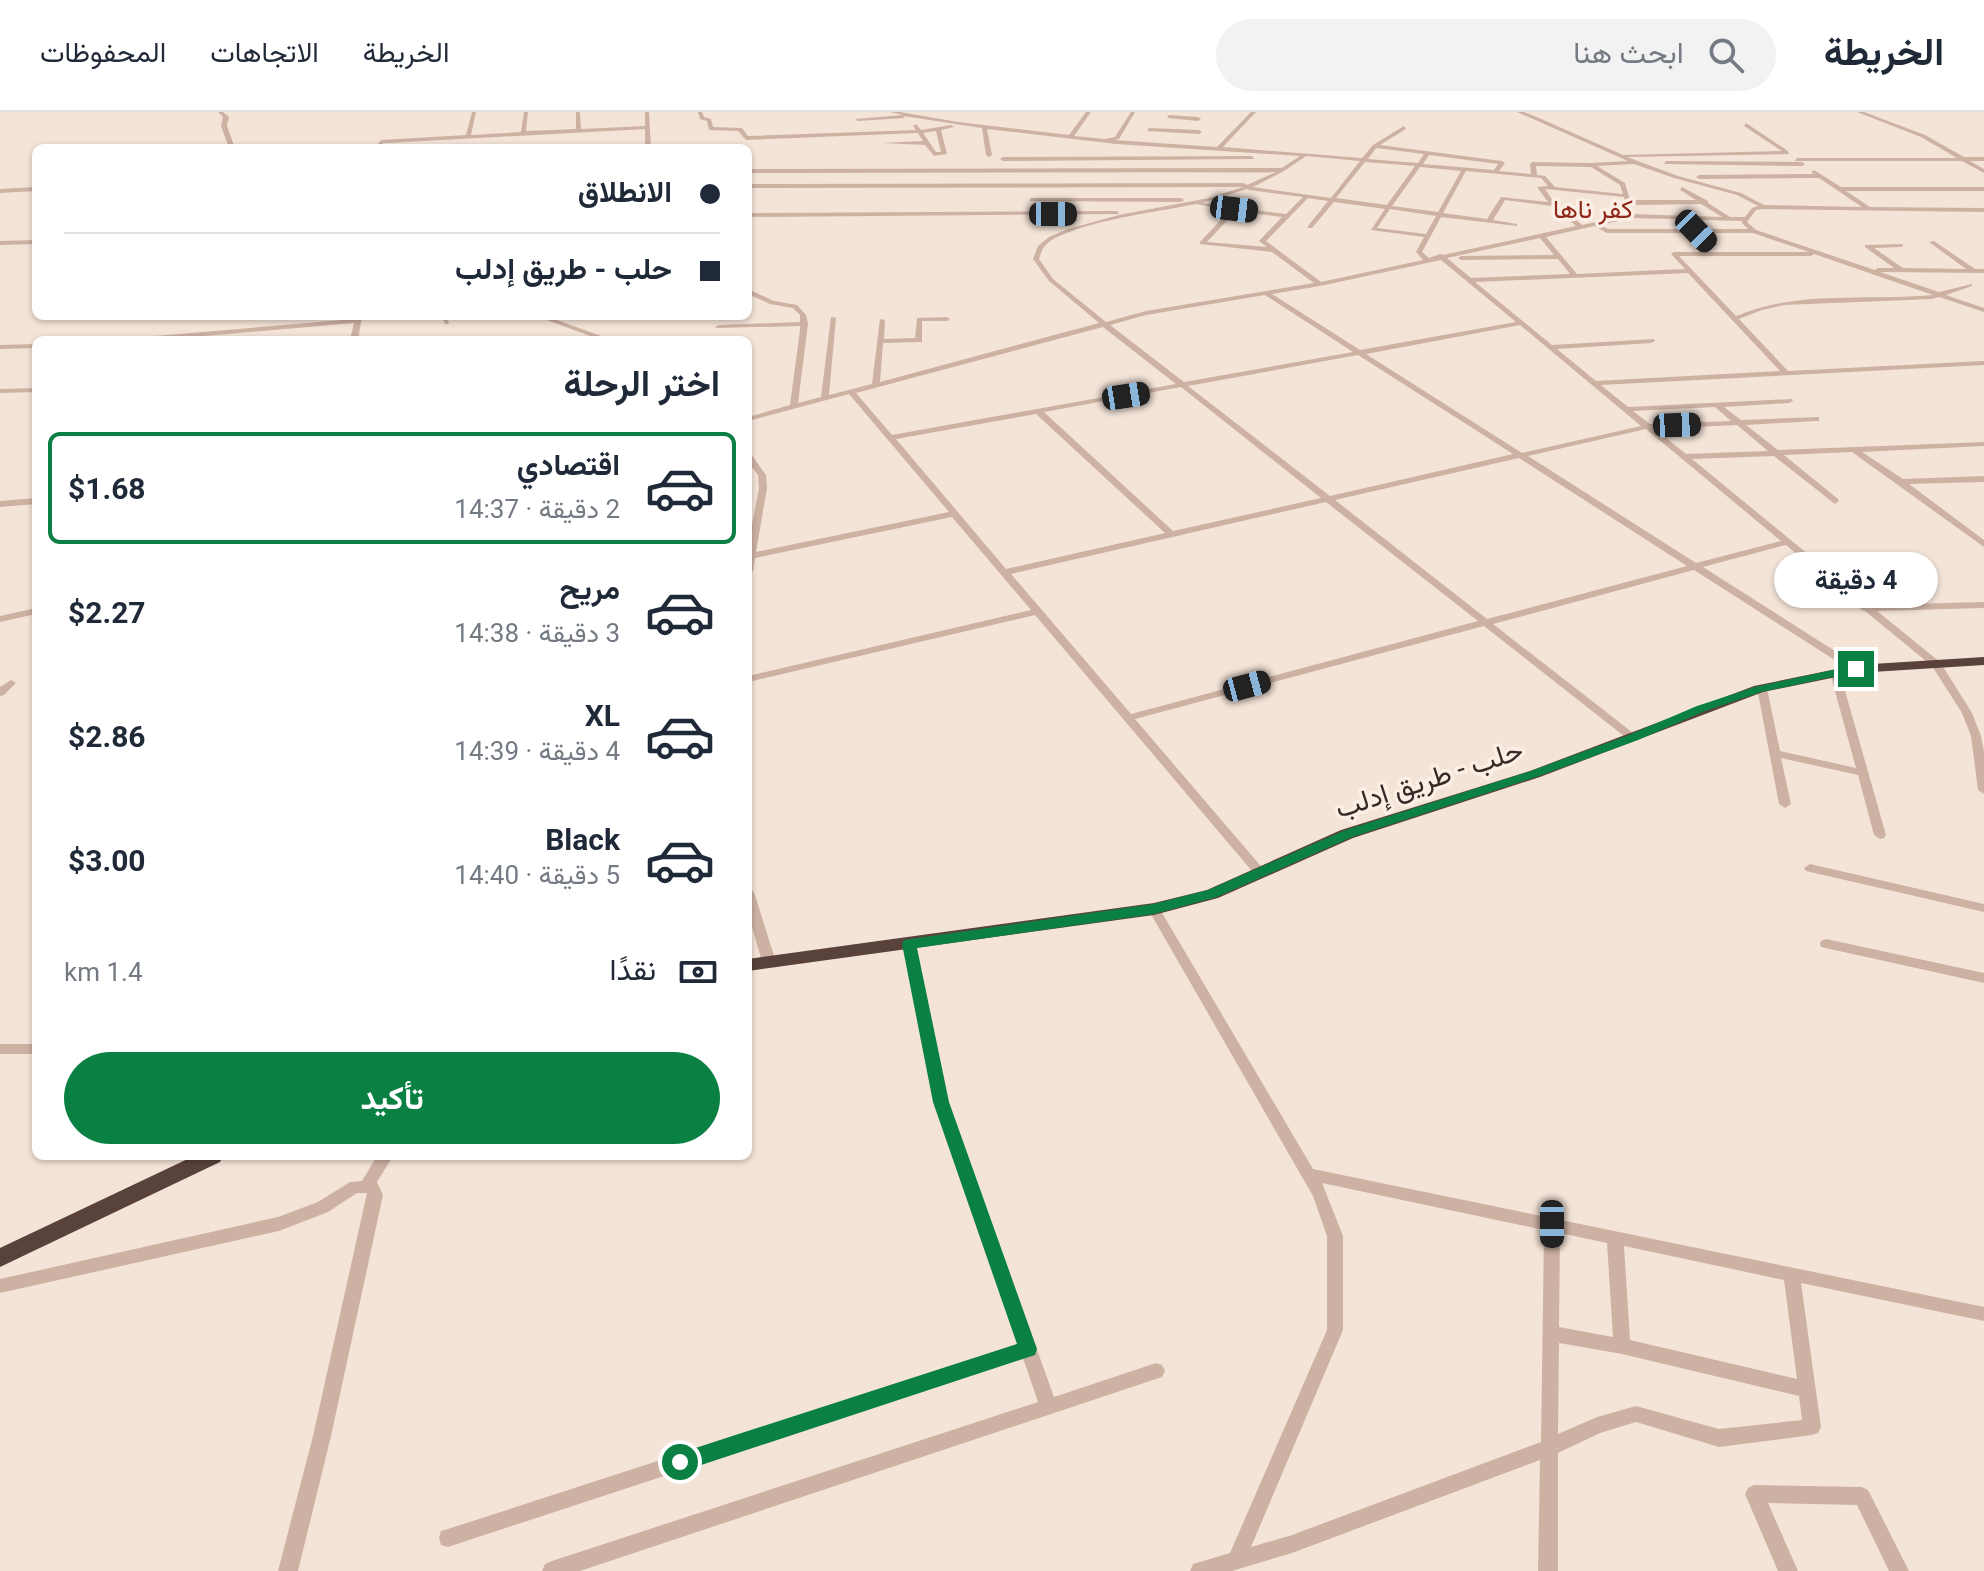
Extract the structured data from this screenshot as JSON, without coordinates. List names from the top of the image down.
{
  "streets": {
    "highway": ["حلب - طريق إدلب"]
  },
  "districts": ["كفر ناها"],
  "page": {
    "header": "الخريطة",
    "search": "ابحث هنا",
    "nav": ["الخريطة", "الاتجاهات", "المحفوظات"],
    "banner": ["الانطلاق", "حلب - طريق إدلب"],
    "heading": "اختر الرحلة",
    "list": [
      {
        "name": "اقتصادي",
        "note": "2 دقيقة · 14:37",
        "value": "$1.68"
      },
      {
        "name": "مريح",
        "note": "3 دقيقة · 14:38",
        "value": "$2.27"
      },
      {
        "name": "XL",
        "note": "4 دقيقة · 14:39",
        "value": "$2.86"
      },
      {
        "name": "Black",
        "note": "5 دقيقة · 14:40",
        "value": "$3.00"
      }
    ],
    "bubble": "4 دقيقة",
    "pay": ["نقدًا", "1.4 km"],
    "buttons": "تأكيد"
  }
}
